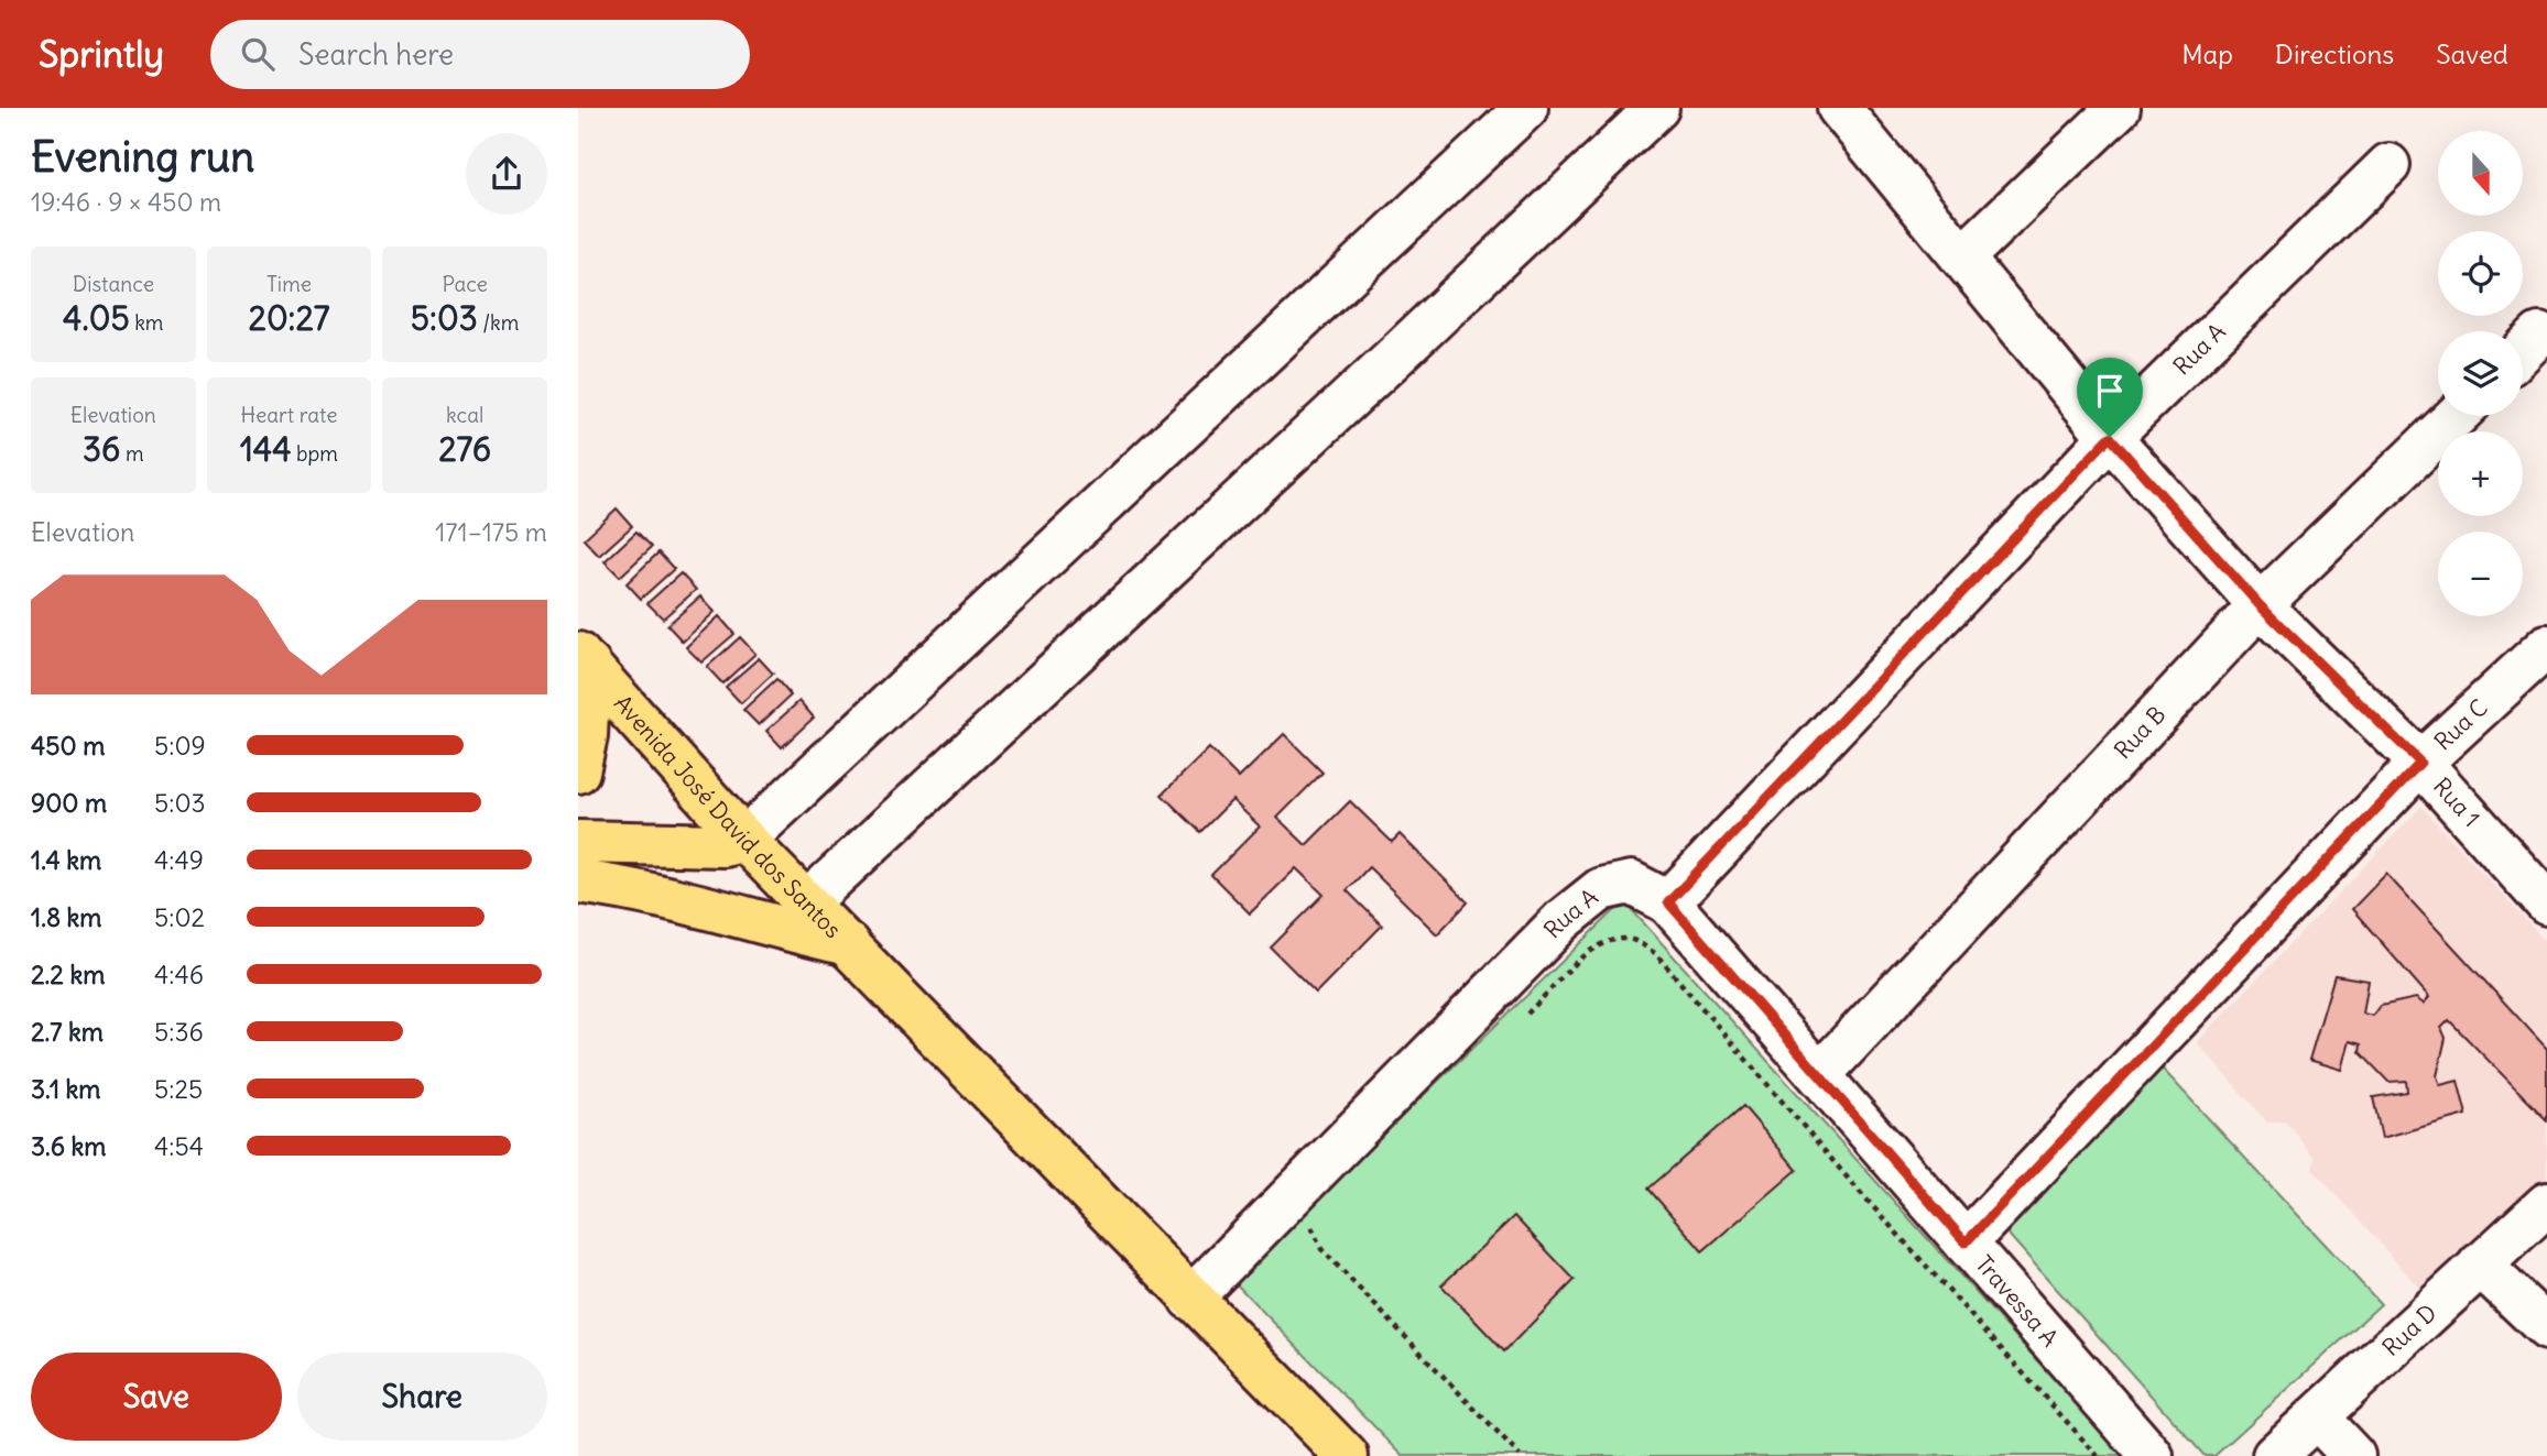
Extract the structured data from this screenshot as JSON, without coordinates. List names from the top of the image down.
{
  "streets": {
    "main road": ["Avenida José David dos Santos"],
    "street": [
      "Rua A",
      "Rua C",
      "Rua B",
      "Rua 1",
      "Travessa A",
      "Rua D"
    ]
  },
  "crossings": [
    ["Rua A", "Rua 1"],
    ["Rua A", "Avenida José David dos Santos"],
    ["Rua A", "Travessa A"],
    ["Rua C", "Rua 1"],
    ["Rua C", "Travessa A"],
    ["Rua B", "Rua 1"],
    ["Rua B", "Travessa A"]
  ],
  "north": "bottom",
  "page": {
    "header": "Sprintly",
    "search": "Search here",
    "nav": ["Map", "Directions", "Saved"],
    "heading": ["Evening run", "19:46 · 9 × 450 m"],
    "map_buttons": ["+", "−"],
    "stats": [
      ["Distance", "4.05 km"],
      ["Time", "20:27"],
      ["Pace", "5:03 /km"],
      ["Elevation", "36 m"],
      ["Heart rate", "144 bpm"],
      ["kcal", "276"]
    ],
    "chart": ["Elevation", "171–175 m"],
    "list": [
      {
        "name": "450 m",
        "note": "5:09"
      },
      {
        "name": "900 m",
        "note": "5:03"
      },
      {
        "name": "1.4 km",
        "note": "4:49"
      },
      {
        "name": "1.8 km",
        "note": "5:02"
      },
      {
        "name": "2.2 km",
        "note": "4:46"
      },
      {
        "name": "2.7 km",
        "note": "5:36"
      },
      {
        "name": "3.1 km",
        "note": "5:25"
      },
      {
        "name": "3.6 km",
        "note": "4:54"
      }
    ],
    "buttons": ["Save", "Share"]
  }
}
